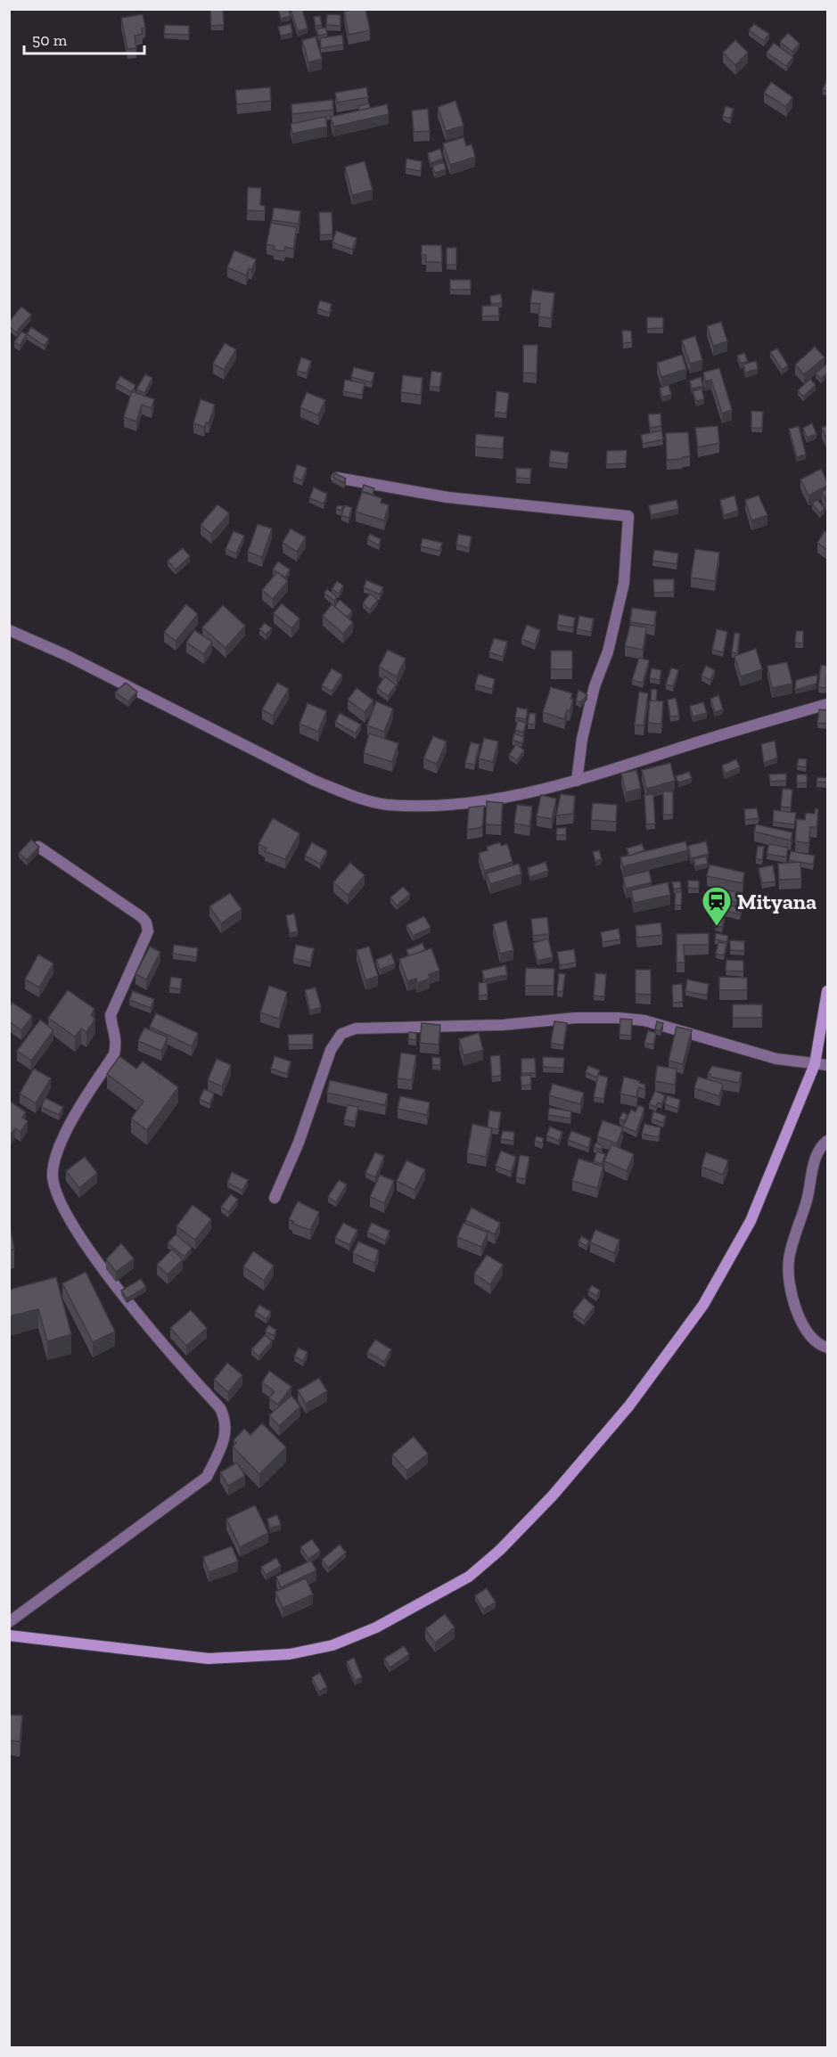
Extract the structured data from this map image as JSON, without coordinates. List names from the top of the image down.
{
  "places": {
    "station": ["Mityana"]
  },
  "scale_bar": "50 m"
}
